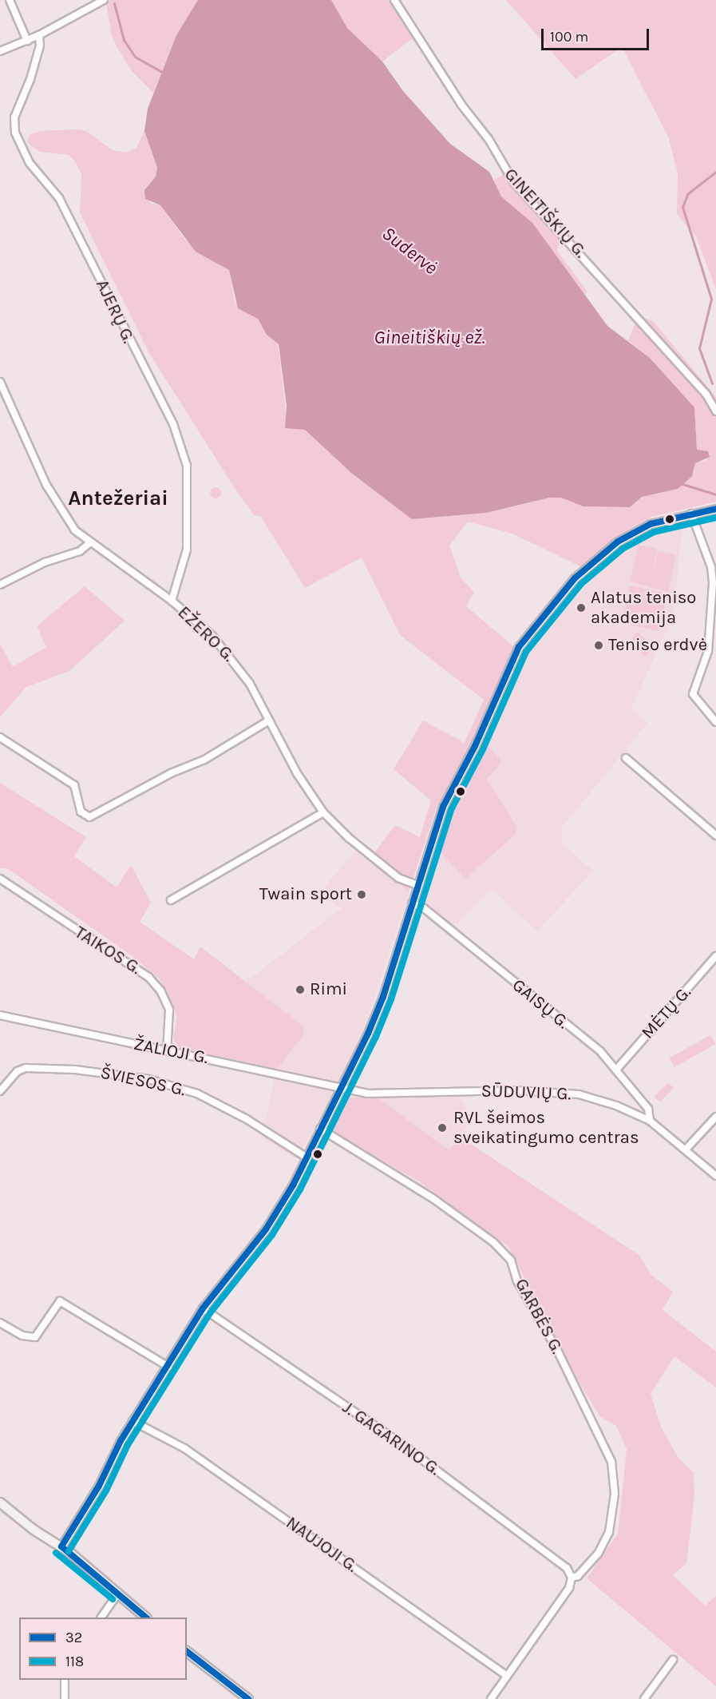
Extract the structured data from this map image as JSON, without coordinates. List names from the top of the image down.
{
  "streets": {
    "street": [
      "GINEITIŠKIŲ G.",
      "AJERŲ G.",
      "EŽERO G.",
      "TAIKOS G.",
      "GAISŲ G.",
      "MĖTŲ G.",
      "ŽALIOJI G.",
      "ŠVIESOS G.",
      "SŪDUVIŲ G.",
      "GARBĖS G.",
      "J. GAGARINO G.",
      "NAUJOJI G."
    ]
  },
  "crossings": [
    ["AJERŲ G.", "EŽERO G."],
    ["TAIKOS G.", "ŽALIOJI G."],
    ["GAISŲ G.", "MĖTŲ G."],
    ["GAISŲ G.", "SŪDUVIŲ G."],
    ["ŽALIOJI G.", "SŪDUVIŲ G."],
    ["GARBĖS G.", "J. GAGARINO G."]
  ],
  "districts": ["Antežeriai"],
  "water": ["Sudervė", "Gineitiškių ež."],
  "places": [
    "Alatus teniso akademija",
    "Teniso erdvė",
    "Twain sport",
    "Rimi",
    "RVL šeimos sveikatingumo centras"
  ],
  "lines": ["transit line 32", "transit line 118"],
  "legend": ["32", "118"],
  "scale_bar": "100 m"
}
